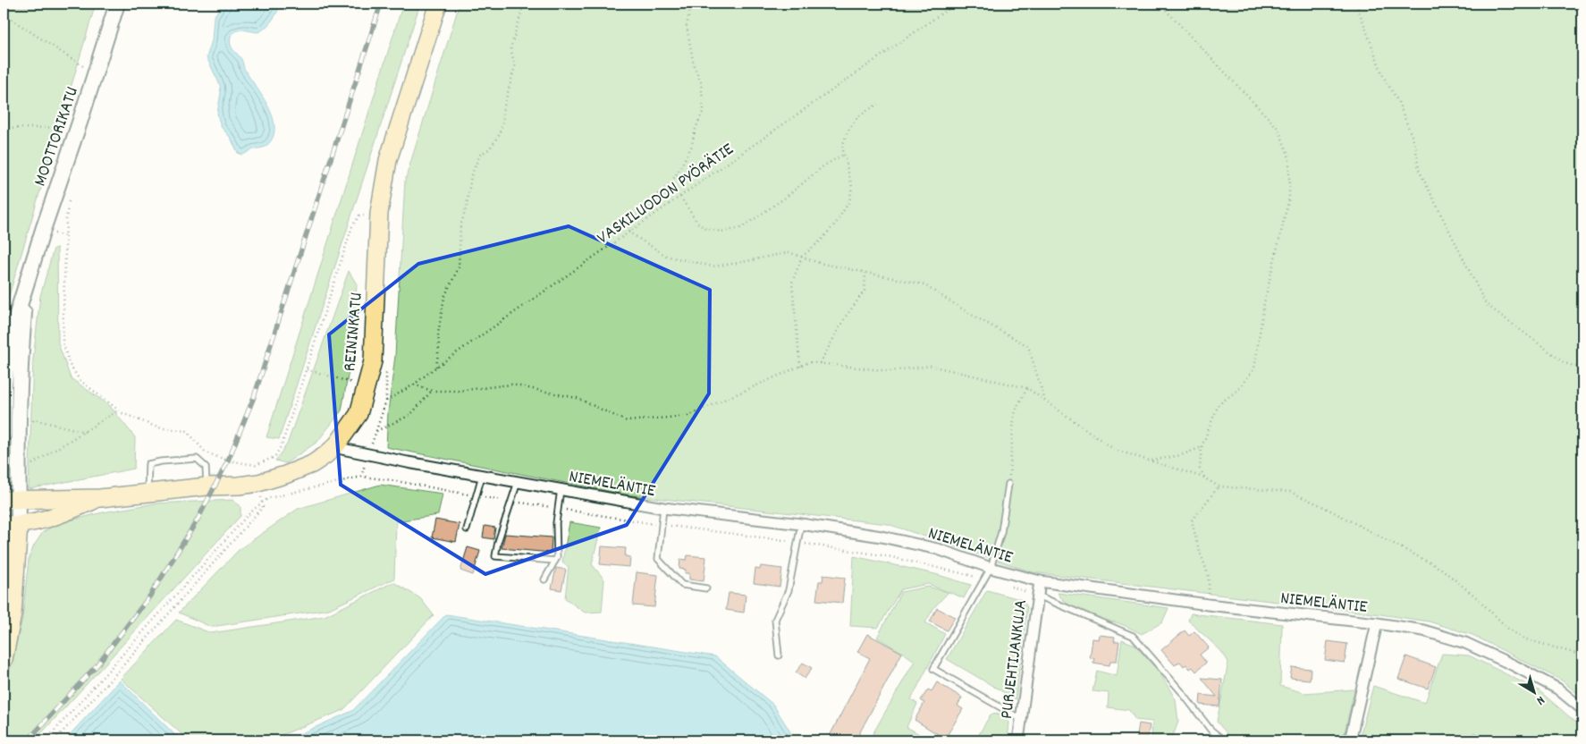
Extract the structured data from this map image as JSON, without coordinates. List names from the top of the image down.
{
  "streets": {
    "main road": ["MOOTTORIKATU", "REININKATU"],
    "street": ["NIEMELÄNTIE", "PURJEHTIJANKUJA"],
    "path": ["VASKILUODON PYÖRÄTIE"]
  },
  "crossings": [
    ["MOOTTORIKATU", "REININKATU"],
    ["REININKATU", "NIEMELÄNTIE"],
    ["NIEMELÄNTIE", "PURJEHTIJANKUJA"]
  ],
  "north": "bottom right"
}
